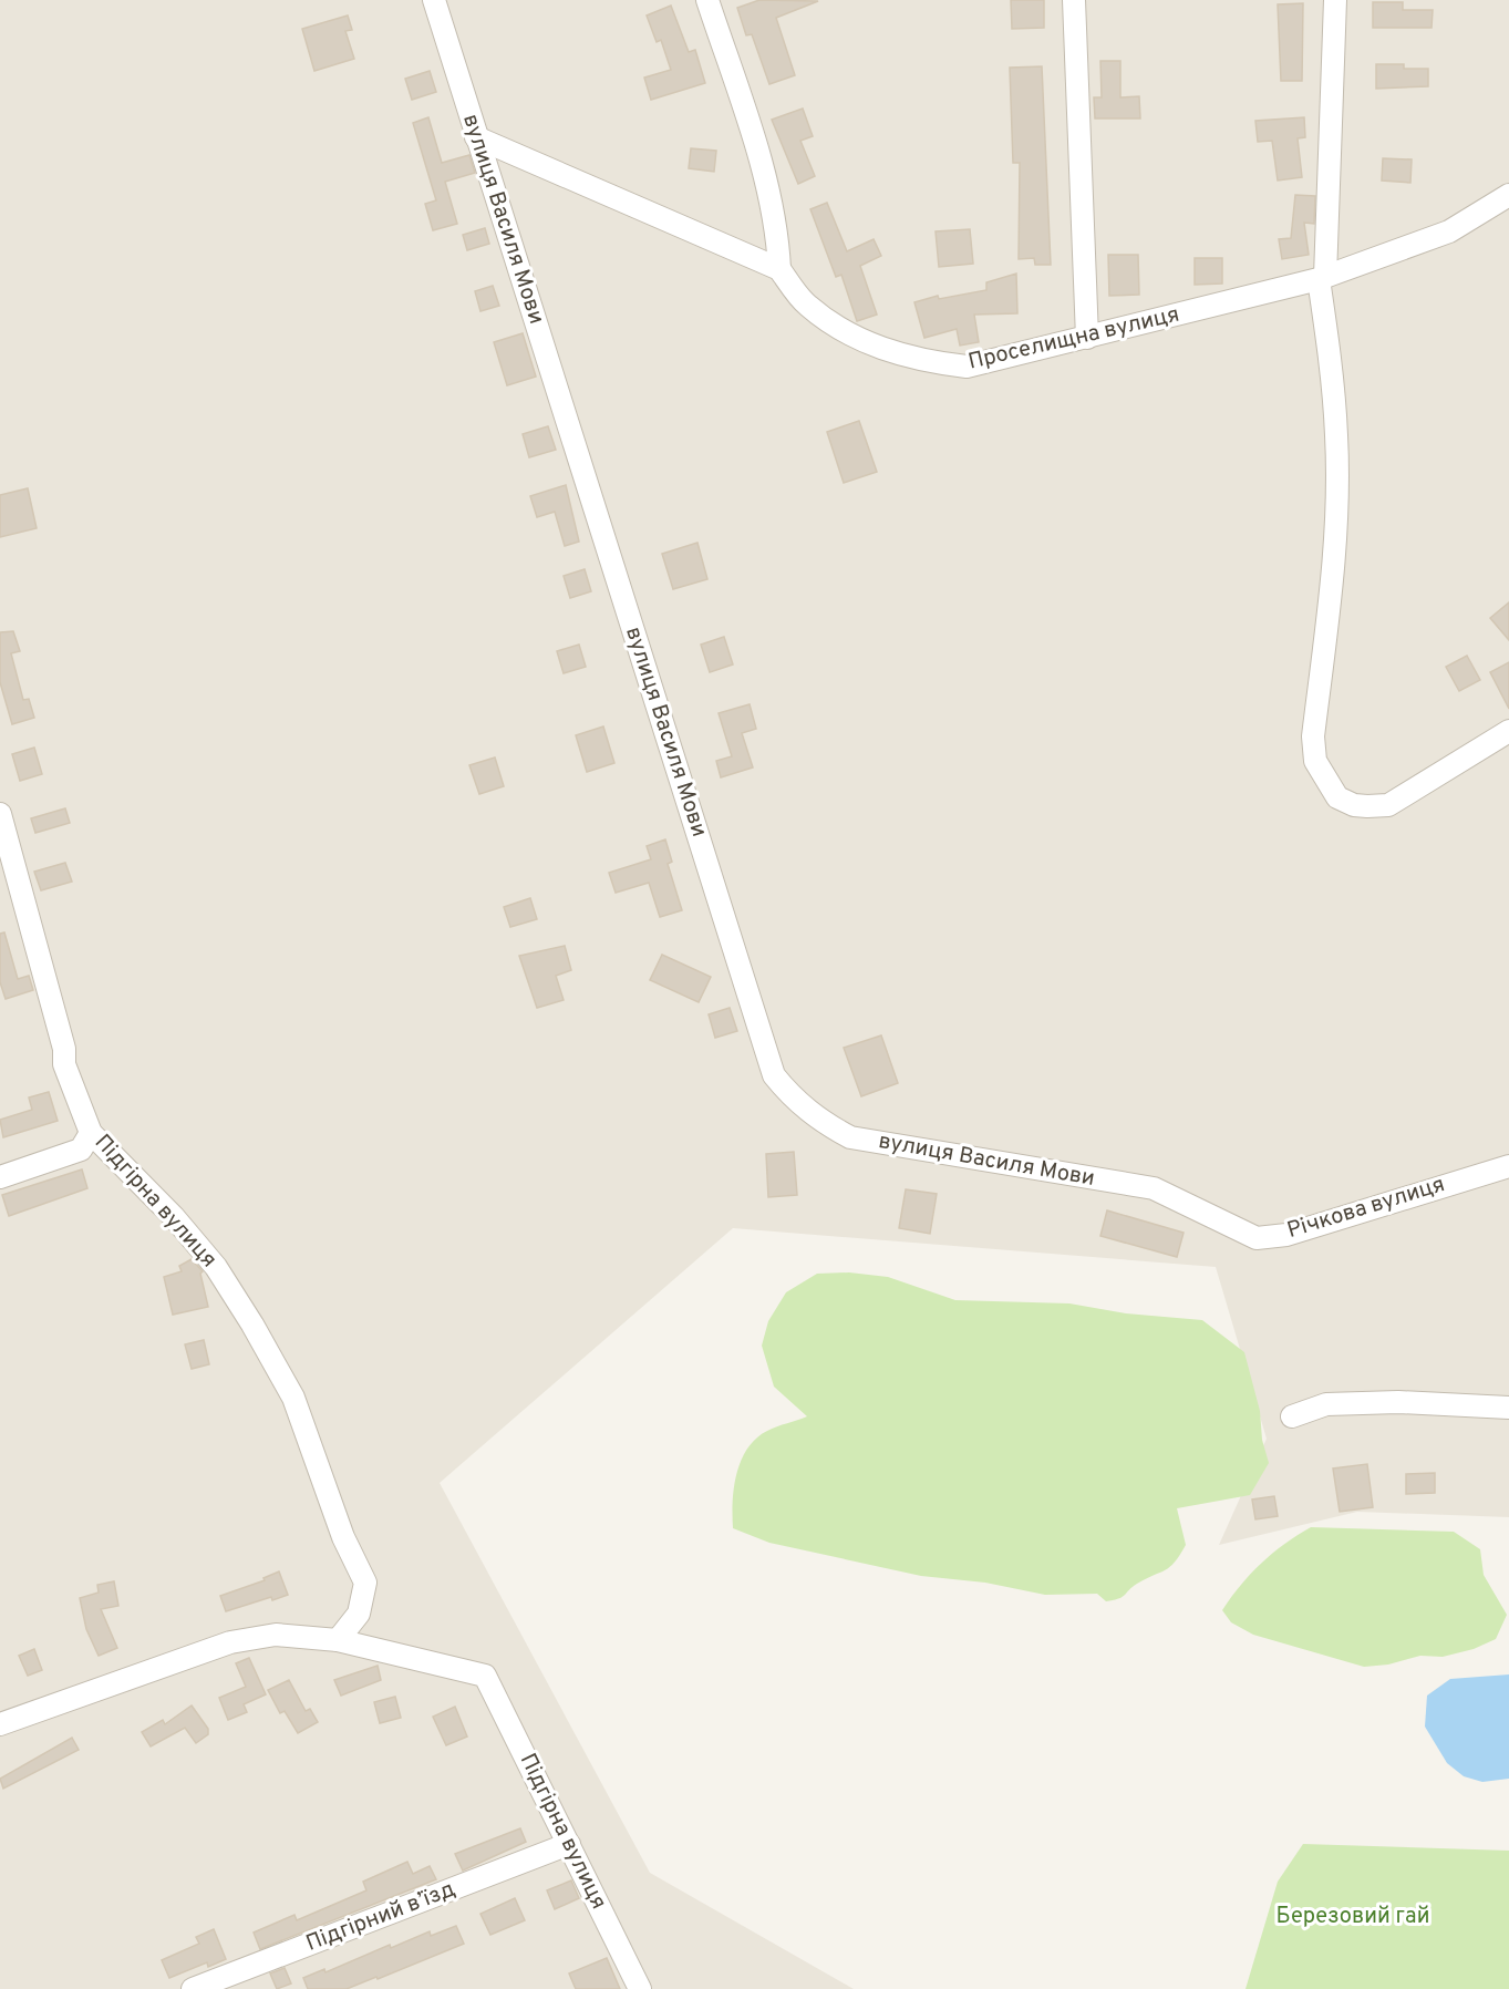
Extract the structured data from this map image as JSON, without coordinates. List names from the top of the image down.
{
  "streets": {
    "street": [
      "вулиця Василя Мови",
      "Проселищна вулиця",
      "Підгірна вулиця",
      "Річкова вулиця",
      "Підгірний в’їзд"
    ]
  },
  "crossings": [
    ["вулиця Василя Мови", "Проселищна вулиця"],
    ["вулиця Василя Мови", "Річкова вулиця"],
    ["Підгірна вулиця", "Підгірний в’їзд"]
  ],
  "parks": ["Березовий гай"]
}
